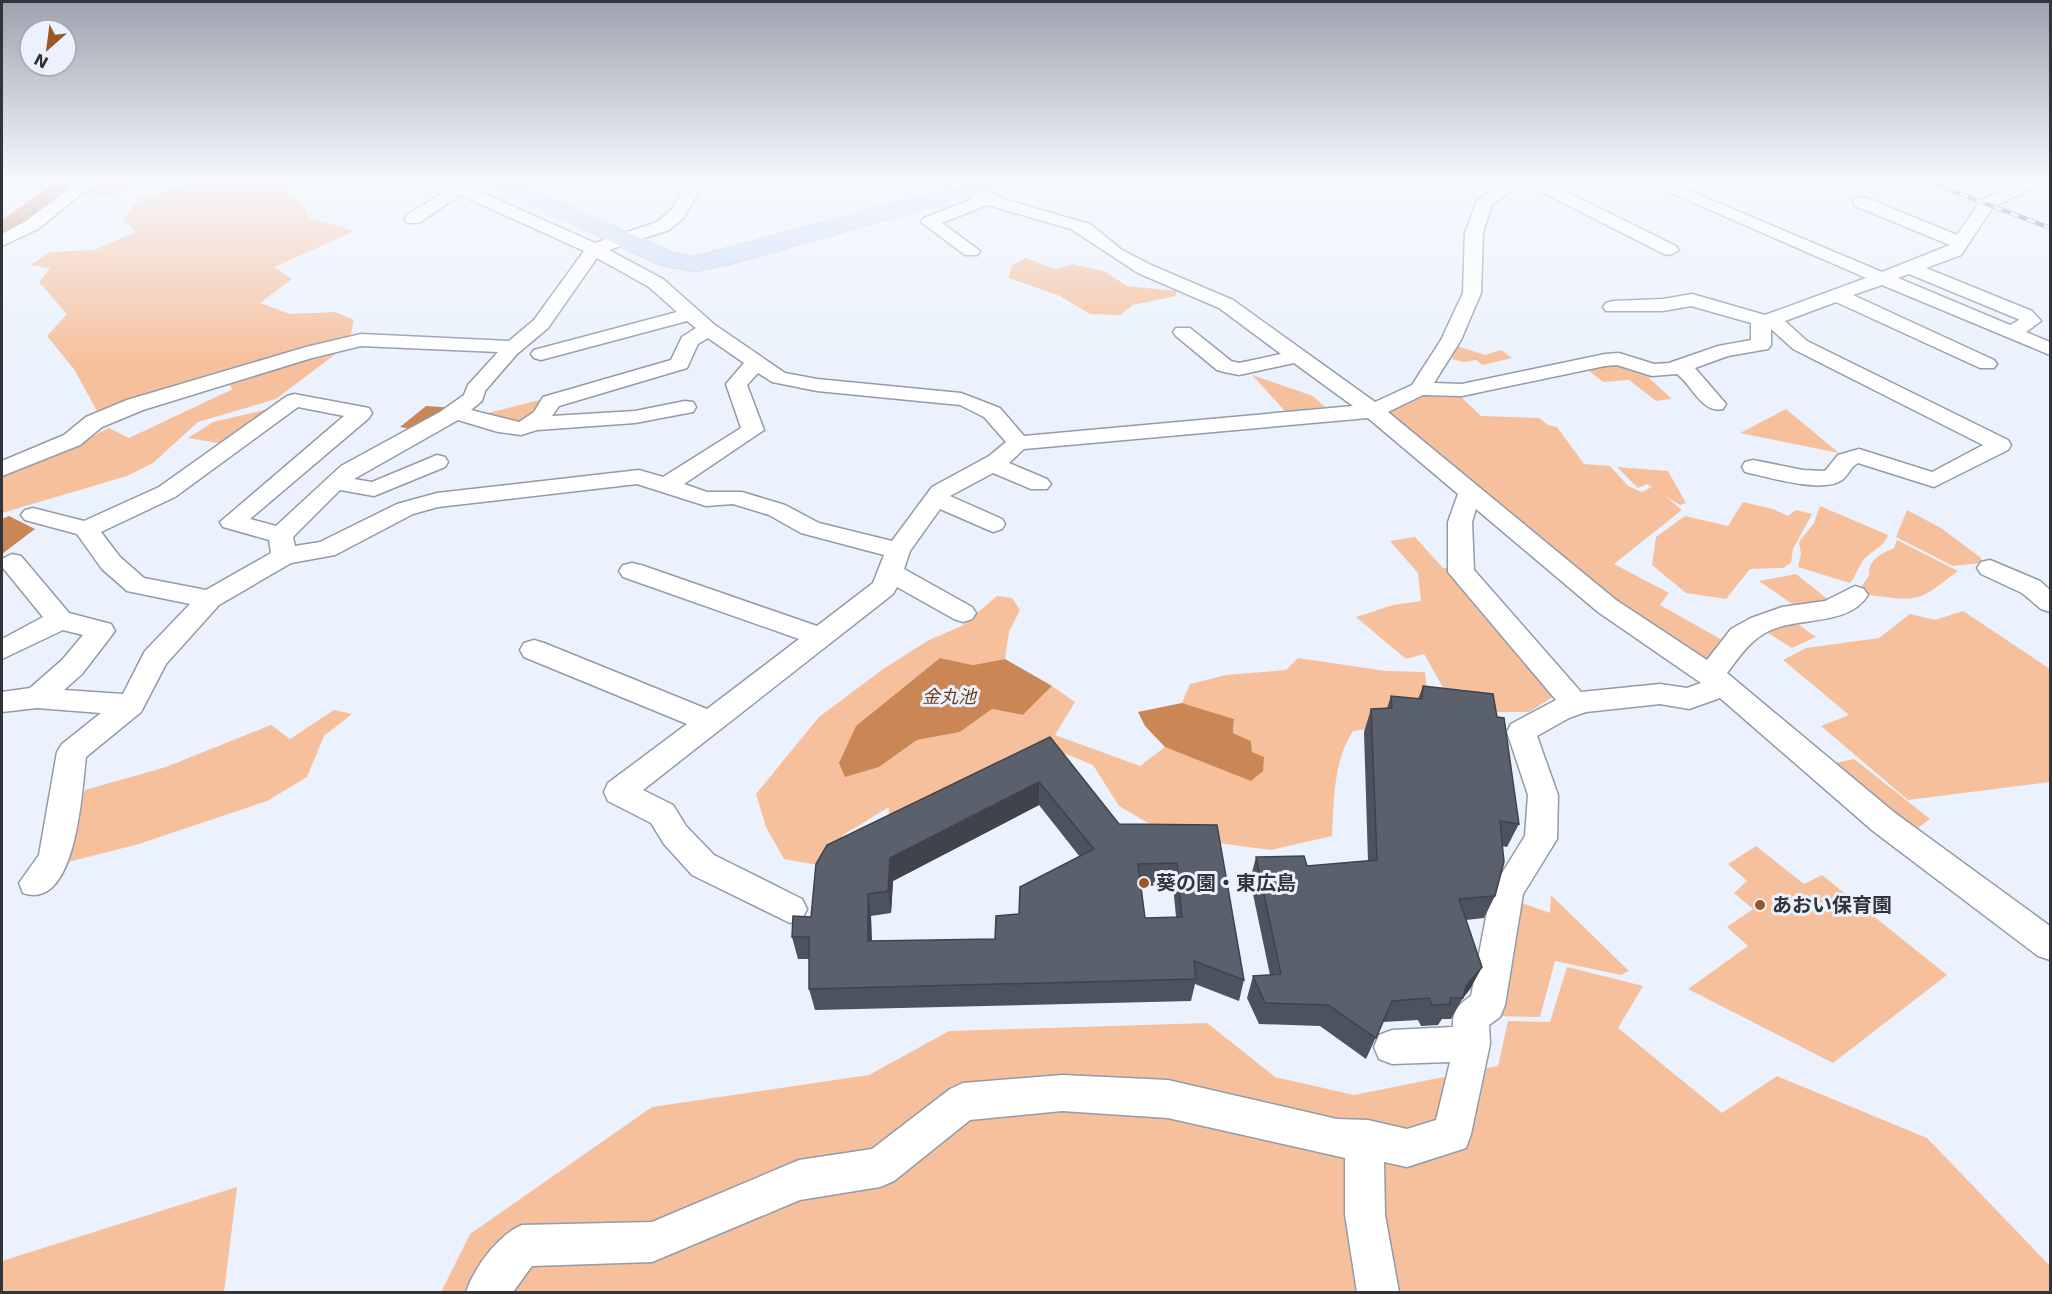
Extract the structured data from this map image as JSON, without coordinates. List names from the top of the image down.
{
  "water": ["金丸池"],
  "places": ["葵の園・東広島", "あおい保育園"],
  "north": "bottom left"
}
